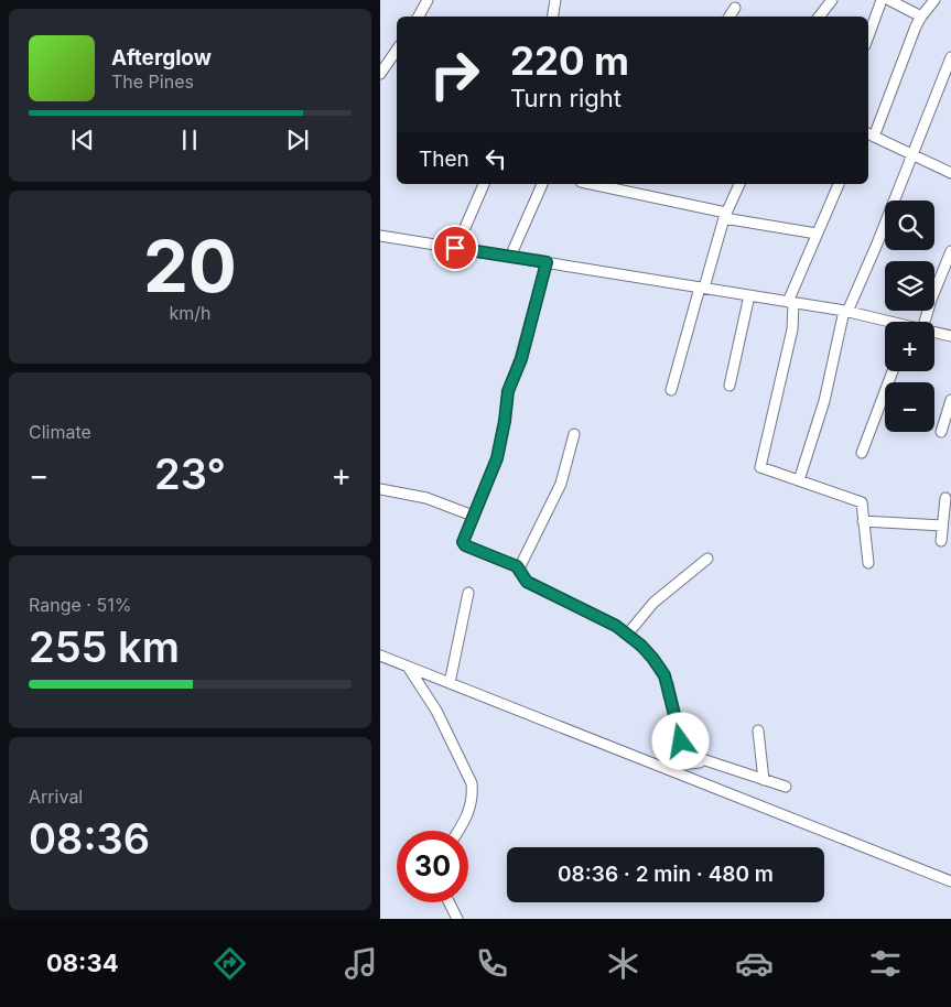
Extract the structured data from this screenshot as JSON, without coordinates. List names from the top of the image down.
{
  "page": {
    "turn": ["220 m", "Turn right"],
    "song": ["Afterglow", "The Pines"],
    "then": "Then",
    "tile": [
      ["20", "km/h"],
      "Climate",
      ["Range · 51%", "255 km"],
      ["Arrival", "08:36"]
    ],
    "map_buttons": ["+", "−"],
    "heat": ["−", "23°", "+"],
    "limit": "30",
    "trip": "08:36 · 2 min · 480 m",
    "tabs": "08:34"
  }
}
